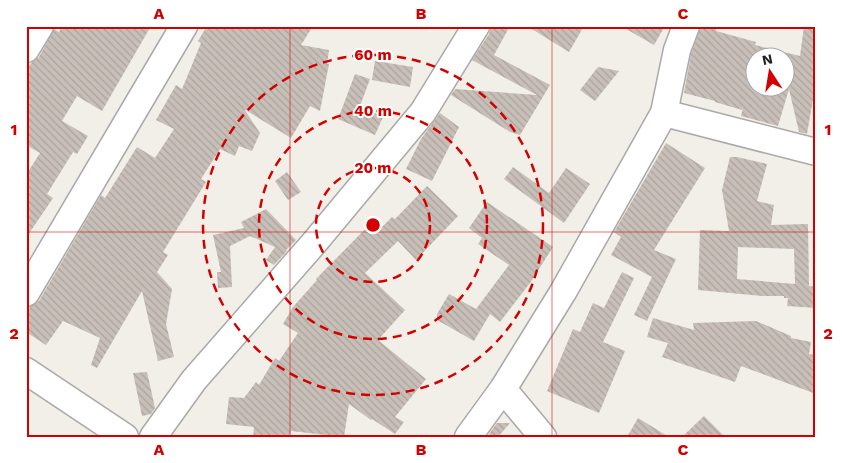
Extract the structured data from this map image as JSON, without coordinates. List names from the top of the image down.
{
  "north": "top",
  "grid": {
    "columns": ["A", "B", "C"],
    "rows": ["1", "2"]
  },
  "rings": ["60 m", "40 m", "20 m"]
}
